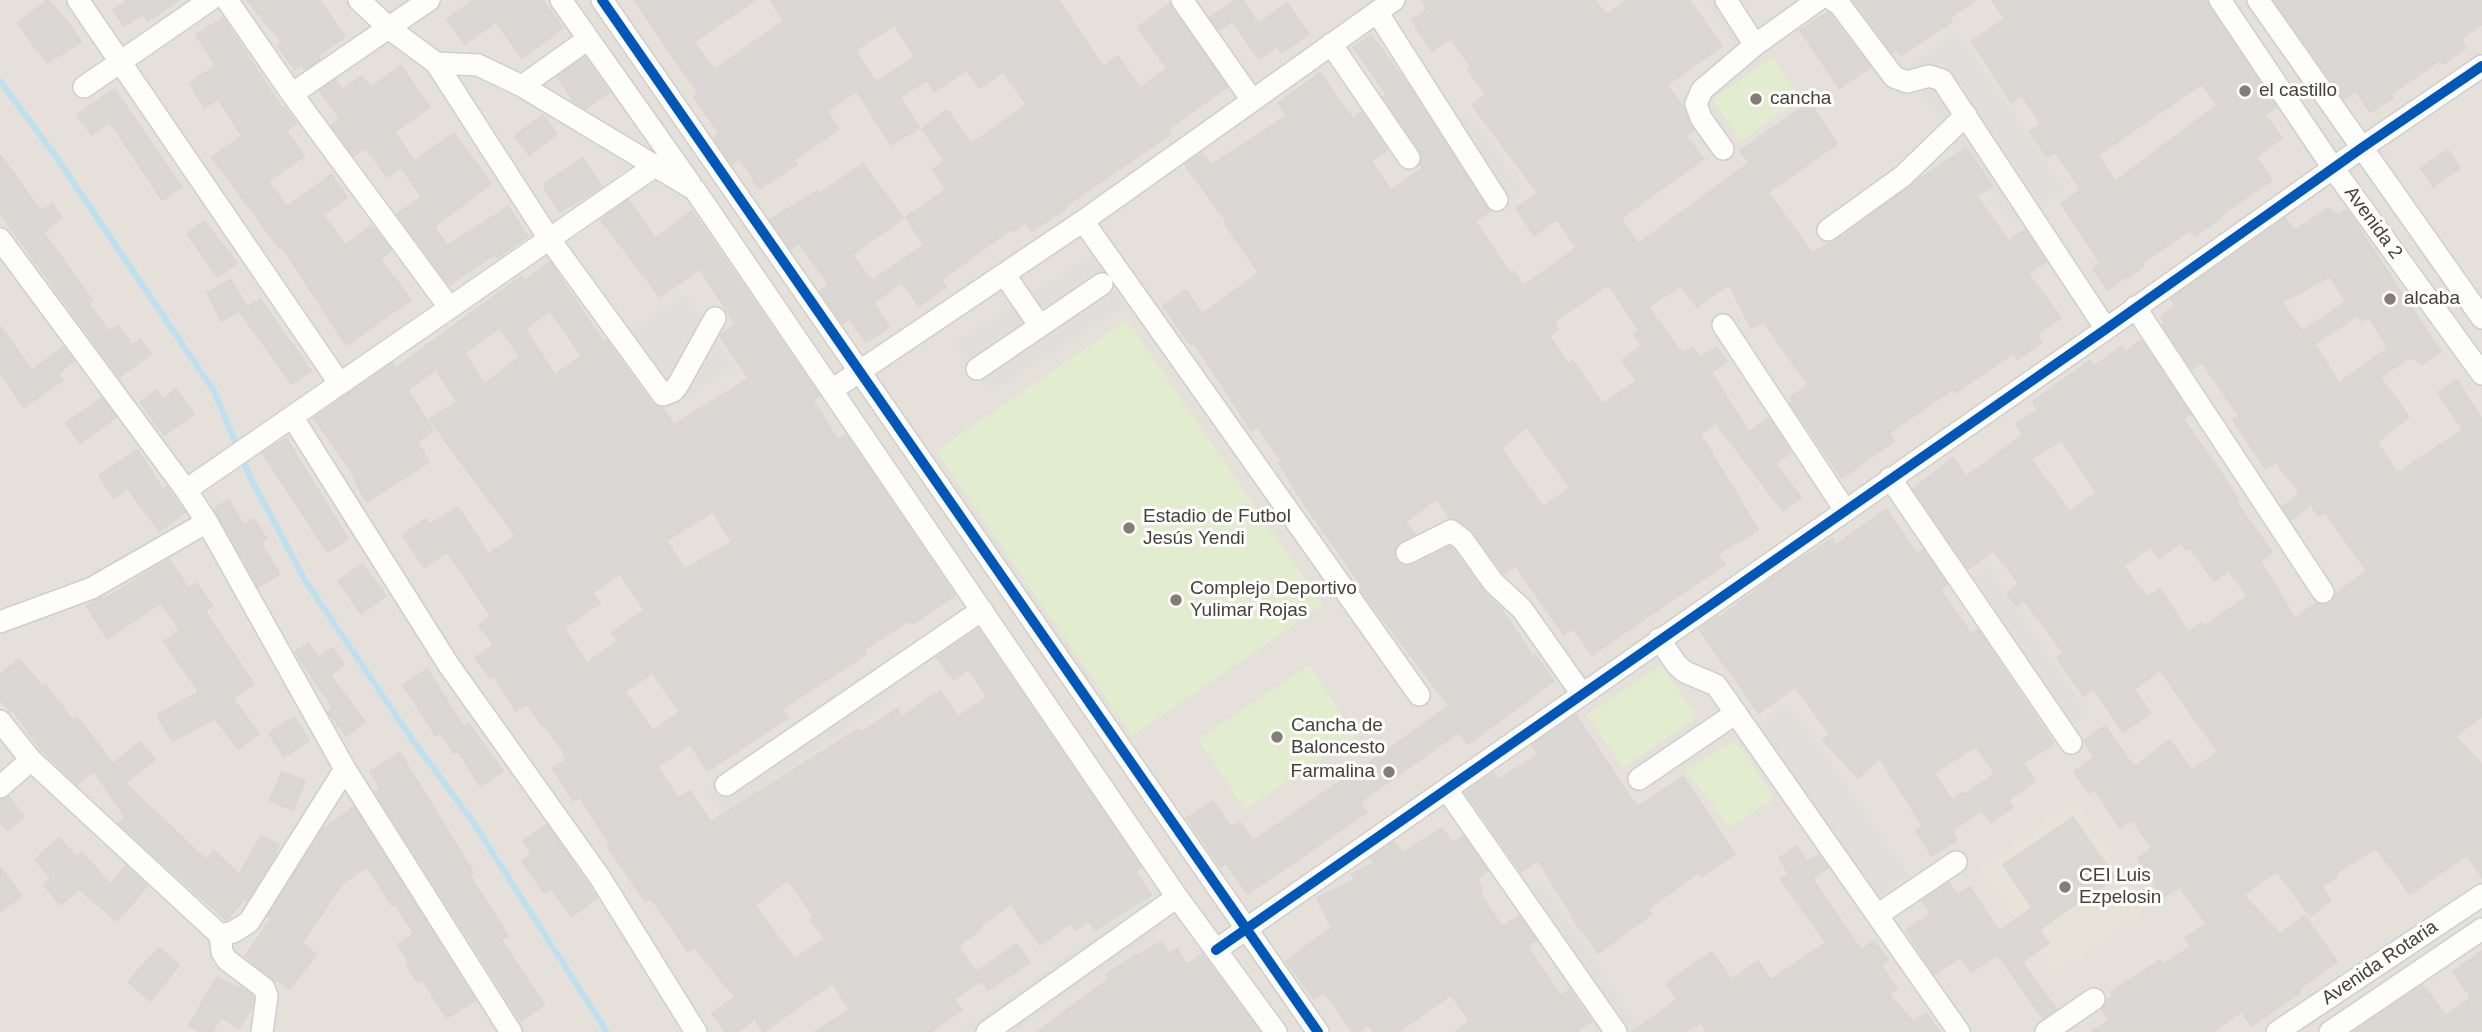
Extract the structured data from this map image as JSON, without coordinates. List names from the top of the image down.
{
  "streets": {
    "street": ["Avenida 2", "Avenida Rotaria"]
  },
  "places": [
    "el castillo",
    "cancha",
    "alcaba",
    "Estadio de Futbol Jesús Yendi",
    "Complejo Deportivo Yulimar Rojas",
    "Cancha de Baloncesto",
    "Farmalina",
    "CEI Luis Ezpelosin"
  ]
}
